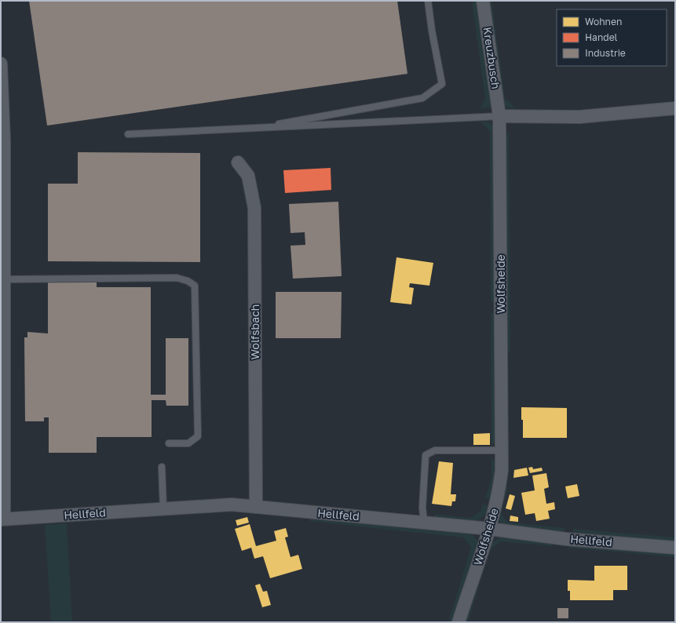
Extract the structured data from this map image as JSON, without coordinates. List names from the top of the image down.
{
  "streets": {
    "street": [
      "Kreuzbusch",
      "Wolfsheide",
      "Wolfsbach",
      "Hellfeld"
    ]
  },
  "crossings": [
    ["Kreuzbusch", "Wolfsheide"],
    ["Wolfsheide", "Hellfeld"],
    ["Wolfsbach", "Hellfeld"]
  ],
  "legend": ["Wohnen", "Handel", "Industrie"]
}
